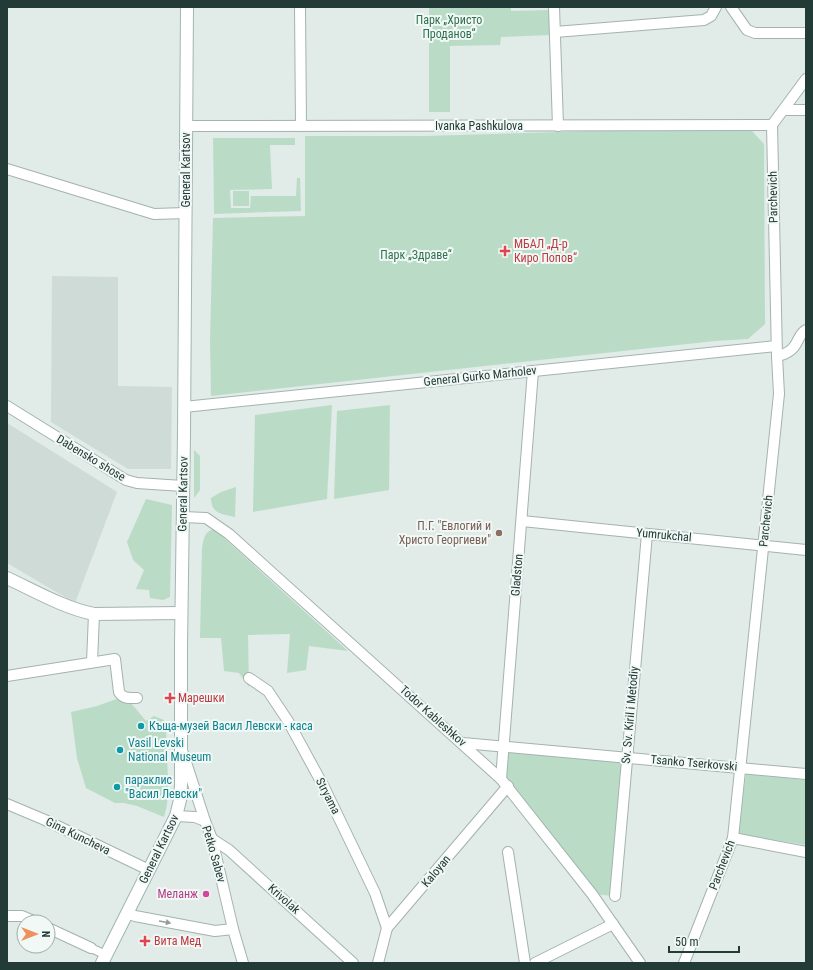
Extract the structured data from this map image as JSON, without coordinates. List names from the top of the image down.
{
  "streets": {
    "main road": ["General Kartsov"],
    "street": [
      "Ivanka Pashkulova",
      "Parchevich",
      "General Gurko Marholev",
      "Dabensko shose",
      "Yumrukchal",
      "Gladston",
      "Sv. Sv. Kiril i Metodiy",
      "Todor Kableshkov",
      "Tsanko Tserkovski",
      "Stryama",
      "Gina Kuncheva",
      "Petko Sabev",
      "Kaloyan",
      "Krivolak"
    ]
  },
  "crossings": [
    ["Ivanka Pashkulova", "General Kartsov"],
    ["Ivanka Pashkulova", "Parchevich"],
    ["General Kartsov", "General Gurko Marholev"],
    ["General Kartsov", "Dabensko shose"],
    ["General Kartsov", "Todor Kableshkov"],
    ["General Kartsov", "Gina Kuncheva"],
    ["General Kartsov", "Petko Sabev"],
    ["Parchevich", "General Gurko Marholev"],
    ["Parchevich", "Yumrukchal"],
    ["Parchevich", "Tsanko Tserkovski"],
    ["General Gurko Marholev", "Gladston"],
    ["Yumrukchal", "Gladston"],
    ["Yumrukchal", "Sv. Sv. Kiril i Metodiy"],
    ["Gladston", "Todor Kableshkov"],
    ["Gladston", "Tsanko Tserkovski"],
    ["Gladston", "Kaloyan"],
    ["Sv. Sv. Kiril i Metodiy", "Tsanko Tserkovski"],
    ["Todor Kableshkov", "Tsanko Tserkovski"],
    ["Todor Kableshkov", "Kaloyan"],
    ["Stryama", "Kaloyan"],
    ["Petko Sabev", "Krivolak"]
  ],
  "parks": ["Парк „Христо Проданов“", "Парк „Здраве“"],
  "places": {
    "health": ["МБАЛ „Д-р Киро Попов“", "Марешки", "Вита Мед"],
    "other": [
      "П.Г. \"Евлогий и Христо Георгиеви\"",
      "Къща-музей Васил Левски - каса",
      "Vasil Levski National Museum",
      "параклис \"Васил Левски\"",
      "Меланж"
    ]
  },
  "scale_bar": "50 m",
  "north": "right"
}
